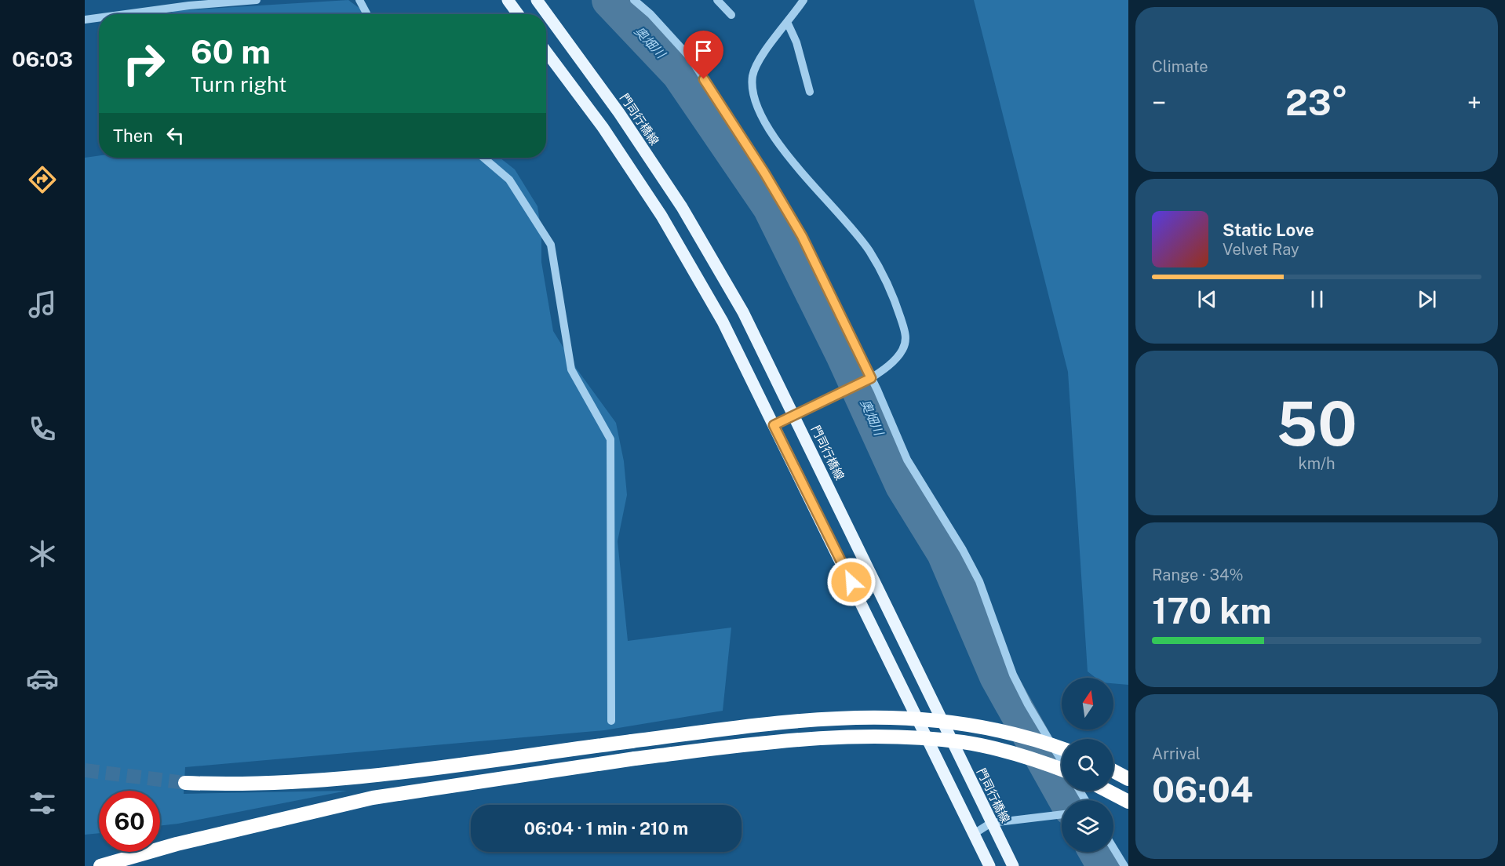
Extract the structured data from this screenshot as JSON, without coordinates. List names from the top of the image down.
{
  "streets": {
    "main road": ["門司行橋線"]
  },
  "water": ["奧畑川"],
  "north": "top",
  "page": {
    "tabs": "06:03",
    "tile": [
      "Climate",
      ["50", "km/h"],
      ["Range · 34%", "170 km"],
      ["Arrival", "06:04"]
    ],
    "turn": ["60 m", "Turn right"],
    "heat": ["−", "23°", "+"],
    "then": "Then",
    "song": ["Static Love", "Velvet Ray"],
    "limit": "60",
    "trip": "06:04 · 1 min · 210 m"
  }
}
